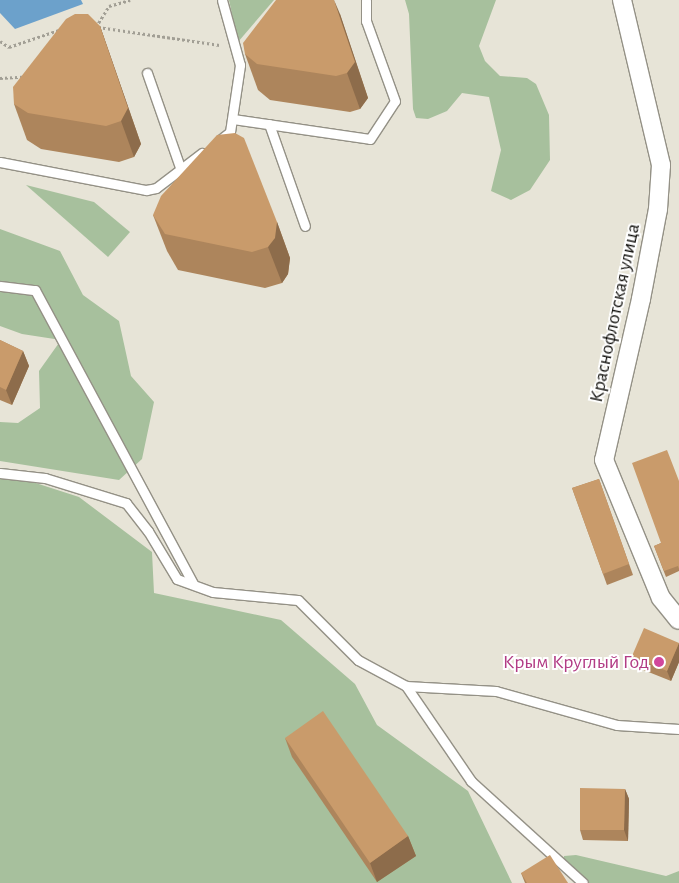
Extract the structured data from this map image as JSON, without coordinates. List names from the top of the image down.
{
  "streets": {
    "street": ["Краснофлотская улица"]
  },
  "places": ["Крым Круглый Год"]
}
